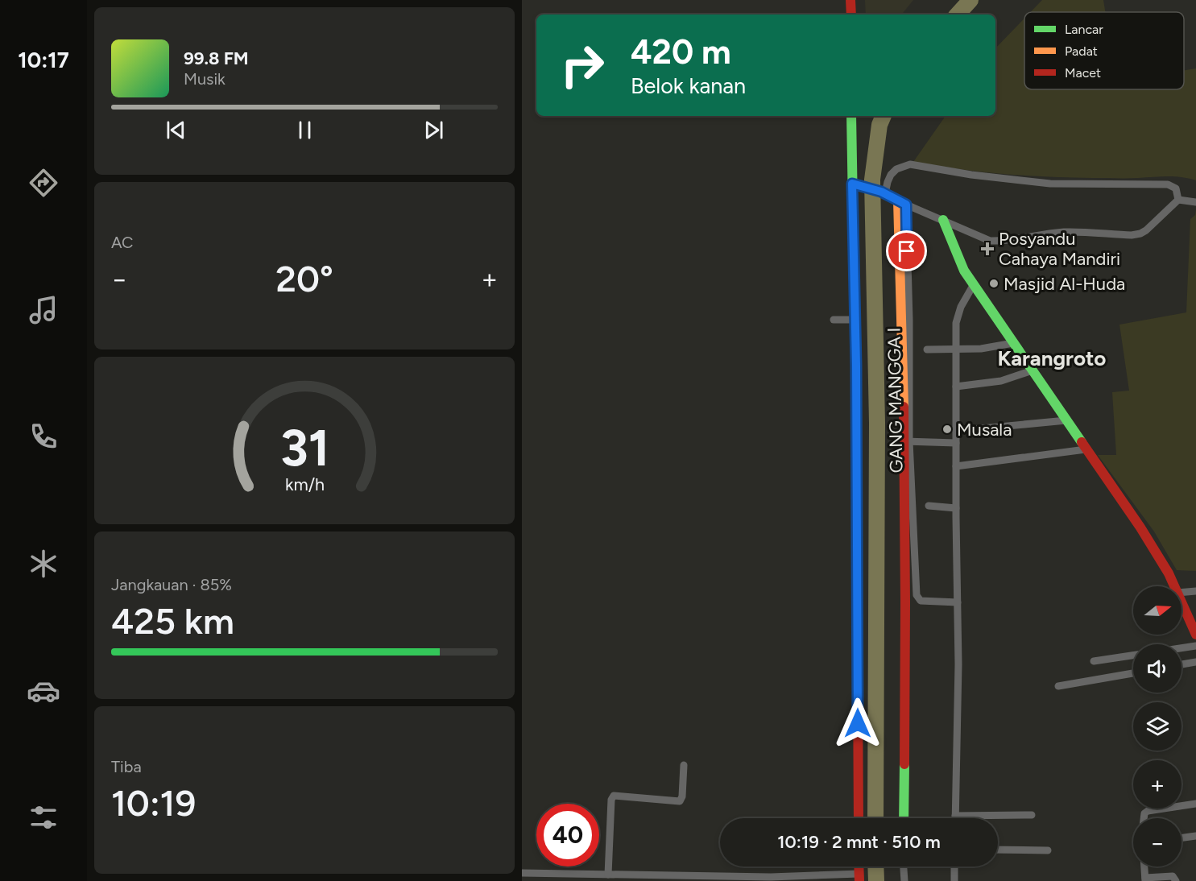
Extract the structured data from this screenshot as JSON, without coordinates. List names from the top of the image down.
{
  "streets": {
    "street": ["GANG MANGGA I"]
  },
  "districts": ["Karangroto"],
  "places": {
    "health": ["Posyandu Cahaya Mandiri"],
    "other": ["Masjid Al-Huda", "Musala"]
  },
  "legend": ["Lancar", "Padat", "Macet"],
  "north": "right",
  "page": {
    "tabs": "10:17",
    "turn": ["420 m", "Belok kanan"],
    "song": ["99.8 FM", "Musik"],
    "tile": [
      "AC",
      ["Jangkauan · 85%", "425 km"],
      ["Tiba", "10:19"]
    ],
    "heat": ["−", "20°", "+"],
    "map_buttons": ["+", "−"],
    "limit": "40",
    "trip": "10:19 · 2 mnt · 510 m",
    "gauge": ["31", "km/h"]
  }
}
